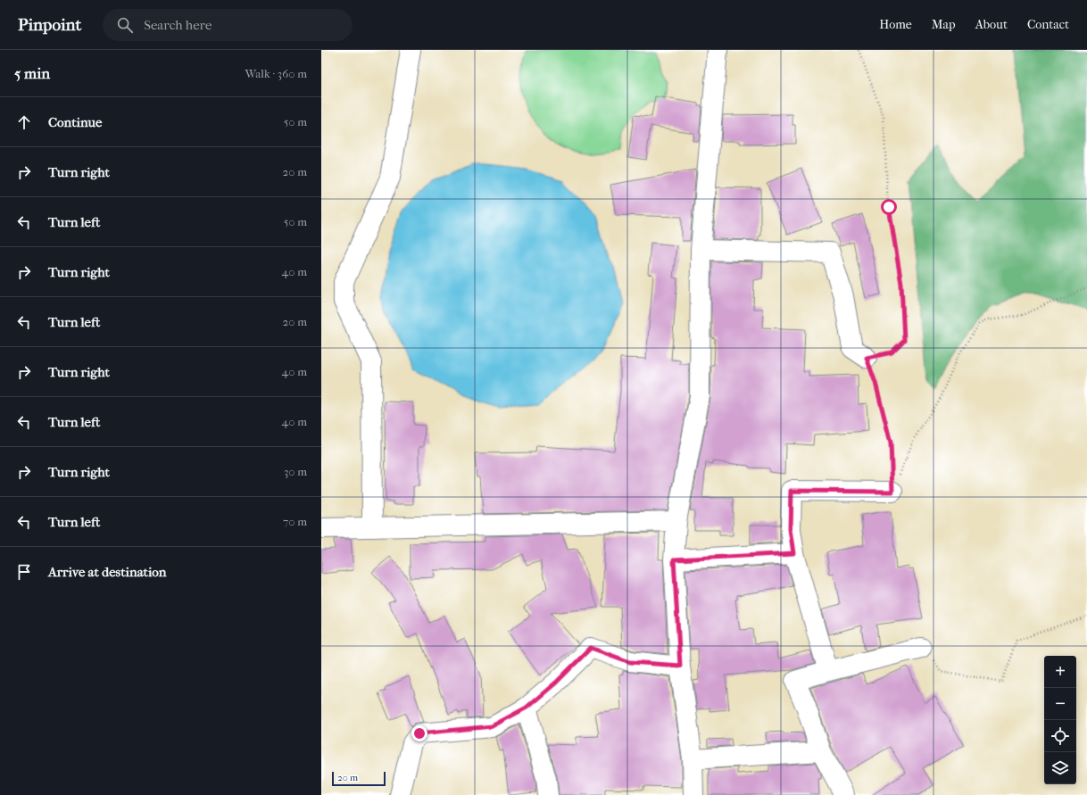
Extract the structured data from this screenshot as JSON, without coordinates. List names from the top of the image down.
{
  "scale_bar": "20 m",
  "page": {
    "header": "Pinpoint",
    "search": "Search here",
    "nav": [
      "Home",
      "Map",
      "About",
      "Contact"
    ],
    "heading": ["5 min", "Walk · 360 m"],
    "list": [
      ["Continue", "50 m"],
      ["Turn right", "20 m"],
      ["Turn left", "50 m"],
      ["Turn right", "40 m"],
      ["Turn left", "20 m"],
      ["Turn right", "40 m"],
      ["Turn left", "40 m"],
      ["Turn right", "30 m"],
      ["Turn left", "70 m"],
      "Arrive at destination"
    ],
    "map_buttons": ["+", "−"],
    "scale": "20 m"
  }
}
